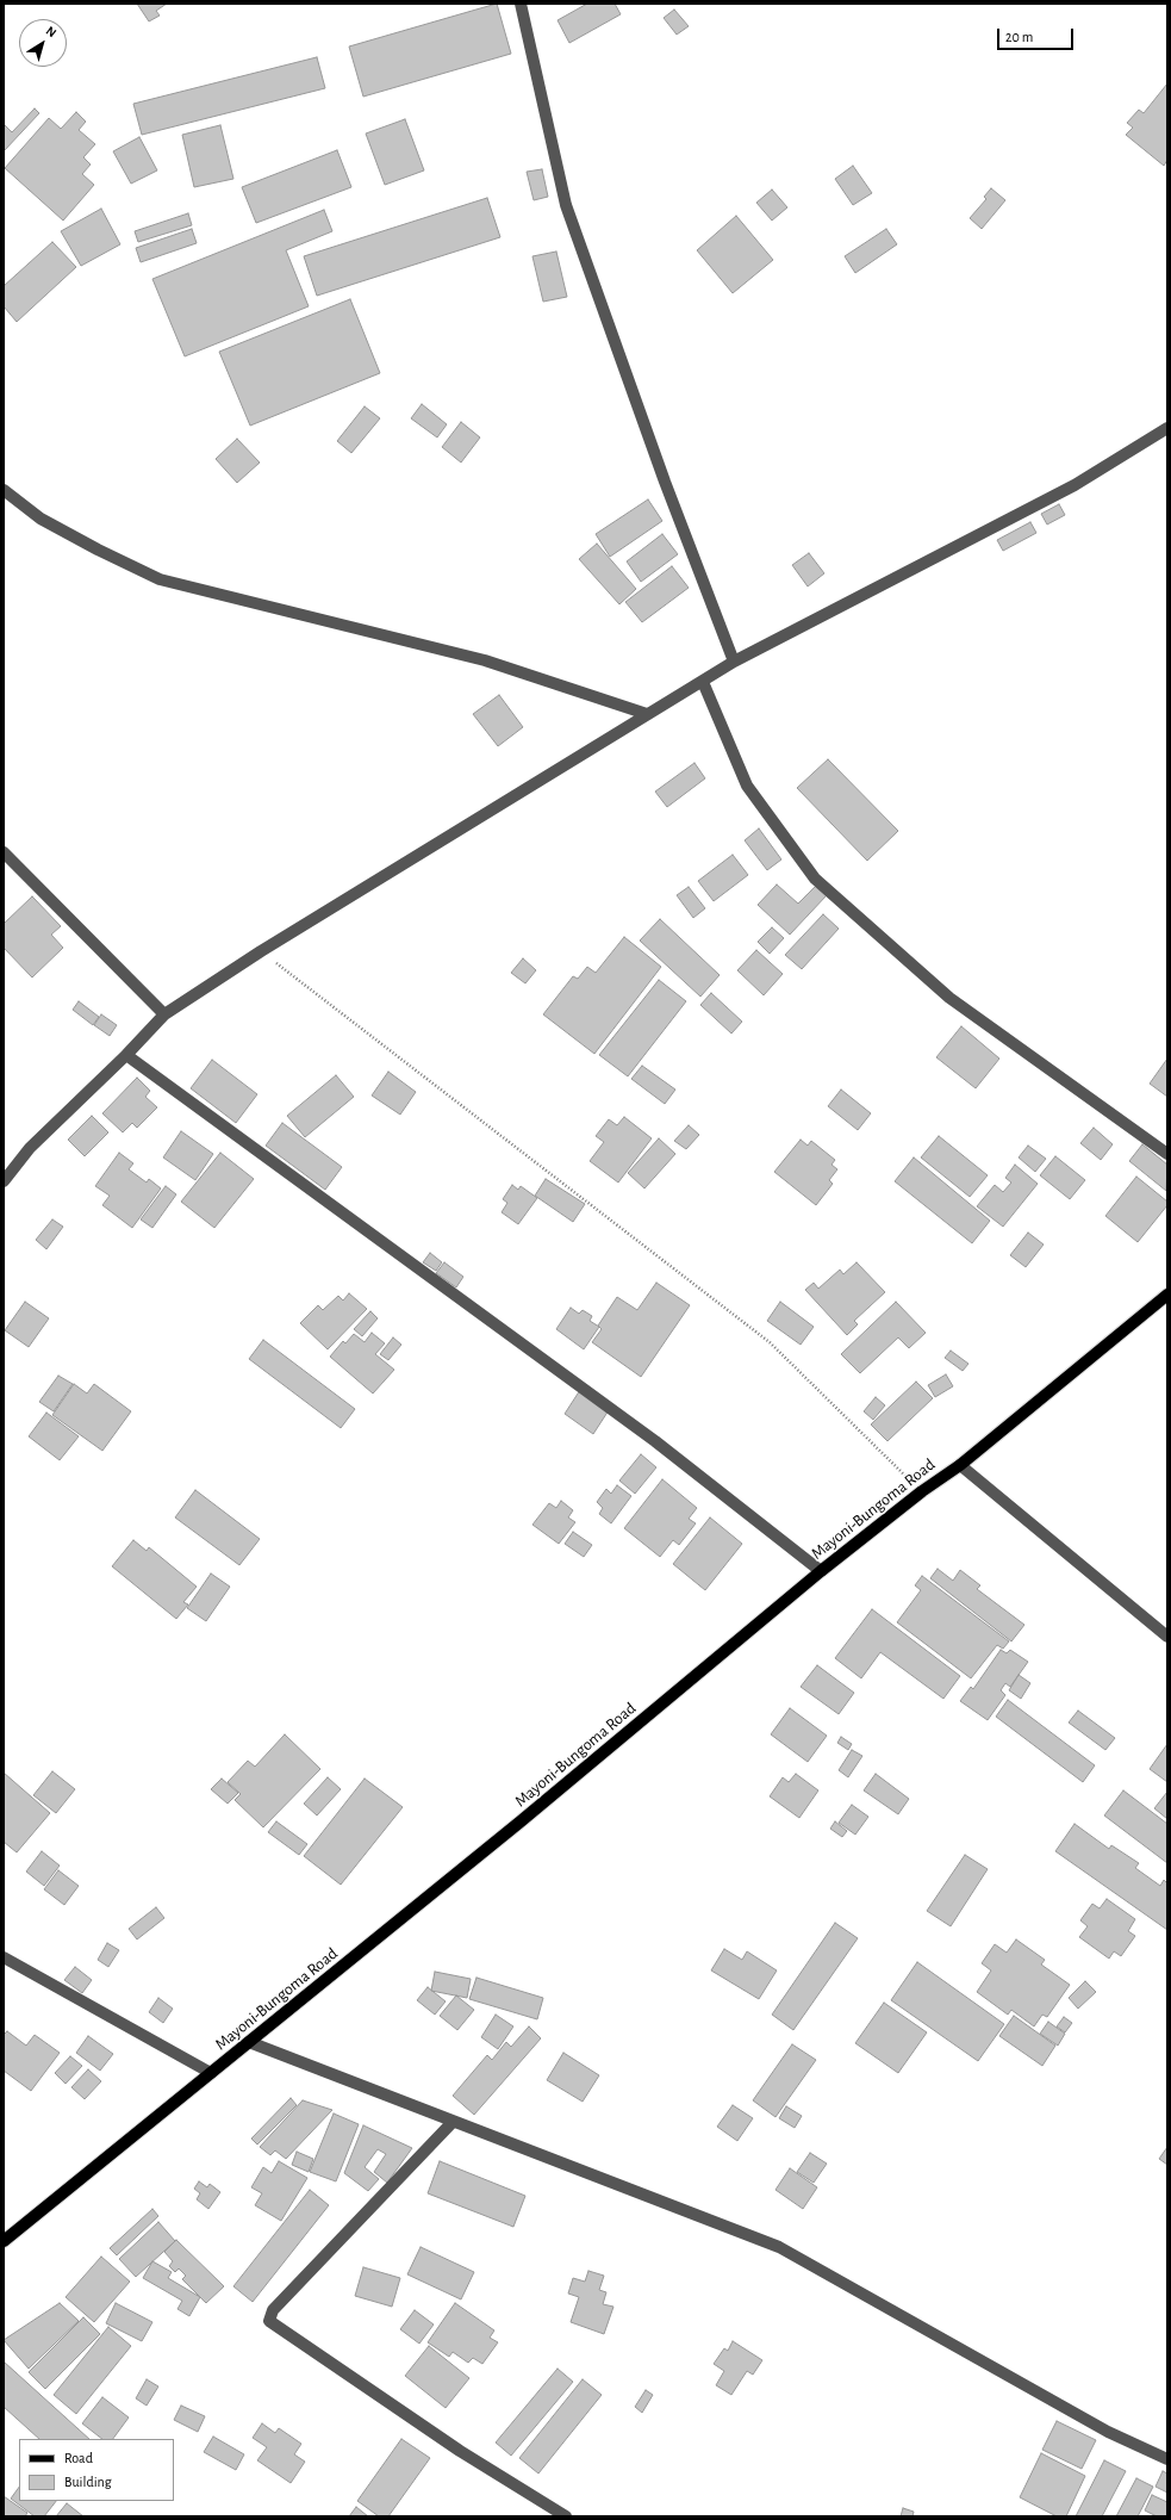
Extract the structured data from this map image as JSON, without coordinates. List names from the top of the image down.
{
  "streets": {
    "main road": ["Mayoni-Bungoma Road"]
  },
  "legend": ["Road", "Building"],
  "scale_bar": "20 m",
  "north": "top right"
}
